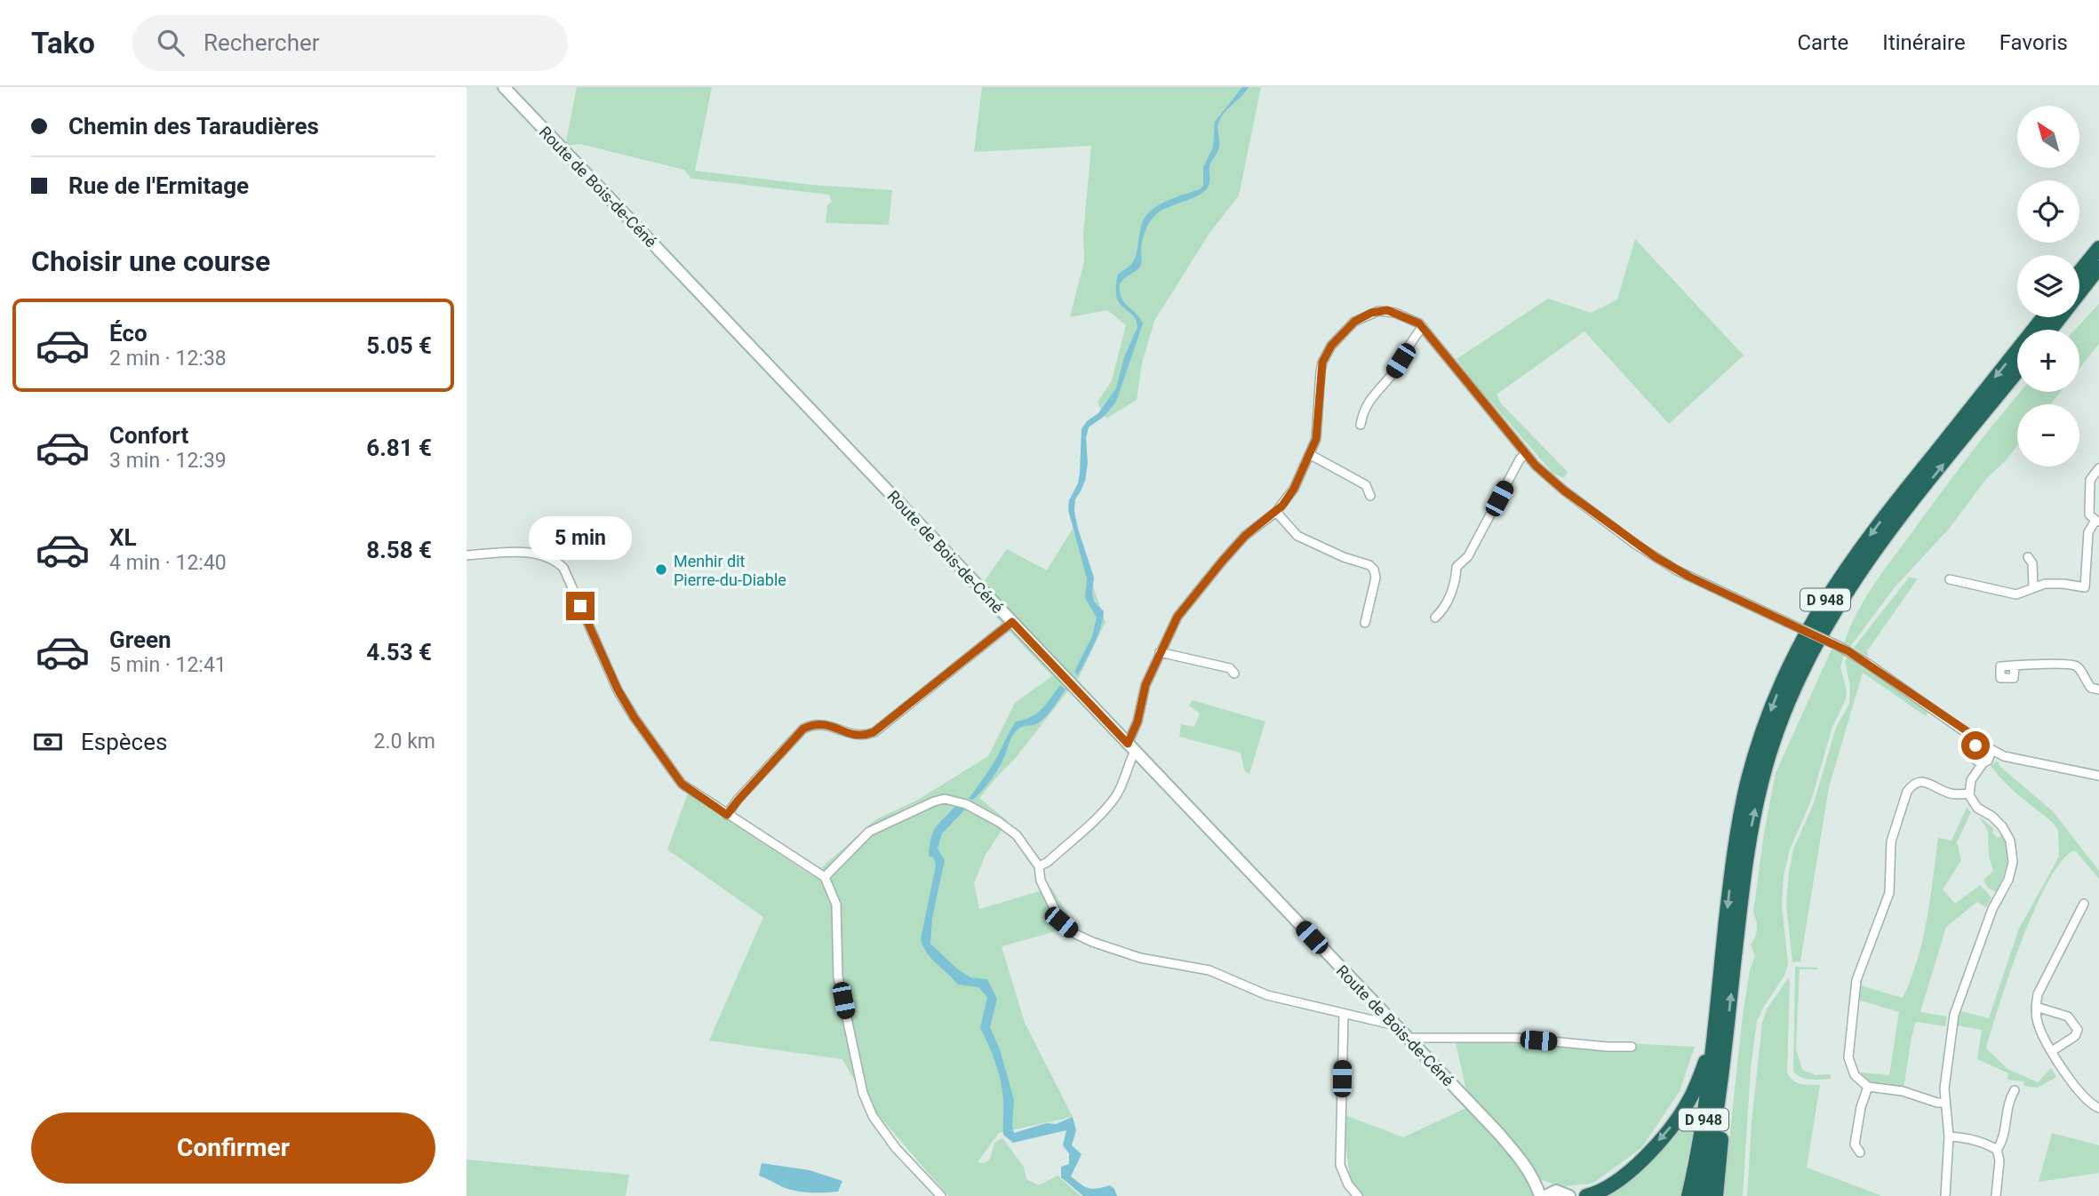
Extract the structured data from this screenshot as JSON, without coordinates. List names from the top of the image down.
{
  "streets": {
    "highway": ["D 948"],
    "street": ["Route de Bois-de-Céné"]
  },
  "places": ["Menhir dit Pierre-du-Diable"],
  "north": "top left",
  "page": {
    "header": "Tako",
    "search": "Rechercher",
    "nav": ["Carte", "Itinéraire", "Favoris"],
    "banner": ["Chemin des Taraudières", "Rue de l'Ermitage"],
    "map_buttons": ["+", "−"],
    "heading": "Choisir une course",
    "list": [
      {
        "name": "Éco",
        "note": "2 min · 12:38",
        "value": "5.05 €"
      },
      {
        "name": "Confort",
        "note": "3 min · 12:39",
        "value": "6.81 €"
      },
      {
        "name": "XL",
        "note": "4 min · 12:40",
        "value": "8.58 €"
      },
      {
        "name": "Green",
        "note": "5 min · 12:41",
        "value": "4.53 €"
      }
    ],
    "bubble": "5 min",
    "pay": ["Espèces", "2.0 km"],
    "buttons": "Confirmer"
  }
}
